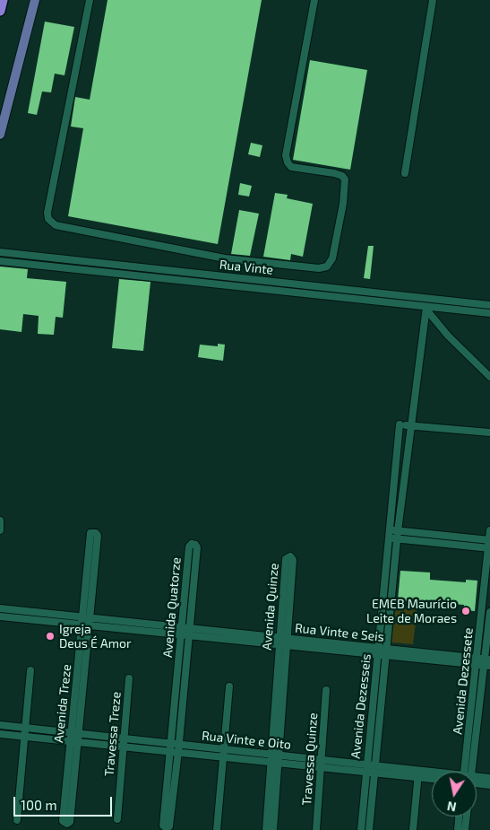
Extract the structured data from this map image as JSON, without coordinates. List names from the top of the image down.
{
  "streets": {
    "street": [
      "Rua Vinte",
      "Avenida Quinze",
      "Avenida Quatorze",
      "Rua Vinte e Seis",
      "Avenida Dezessete",
      "Avenida Treze",
      "Avenida Dezesseis",
      "Travessa Treze",
      "Rua Vinte e Oito",
      "Travessa Quinze"
    ]
  },
  "crossings": [
    ["Rua Vinte", "Avenida Dezesseis"],
    ["Avenida Quinze", "Rua Vinte e Seis"],
    ["Avenida Quinze", "Rua Vinte e Oito"],
    ["Avenida Quatorze", "Rua Vinte e Seis"],
    ["Avenida Quatorze", "Rua Vinte e Oito"],
    ["Rua Vinte e Seis", "Avenida Dezessete"],
    ["Rua Vinte e Seis", "Avenida Treze"],
    ["Rua Vinte e Seis", "Avenida Dezesseis"],
    ["Avenida Treze", "Rua Vinte e Oito"],
    ["Avenida Dezesseis", "Rua Vinte e Oito"],
    ["Travessa Treze", "Rua Vinte e Oito"],
    ["Rua Vinte e Oito", "Travessa Quinze"]
  ],
  "places": ["EMEB Maurício Leite de Moraes", "Igreja Deus É Amor"],
  "scale_bar": "100 m",
  "north": "bottom"
}
